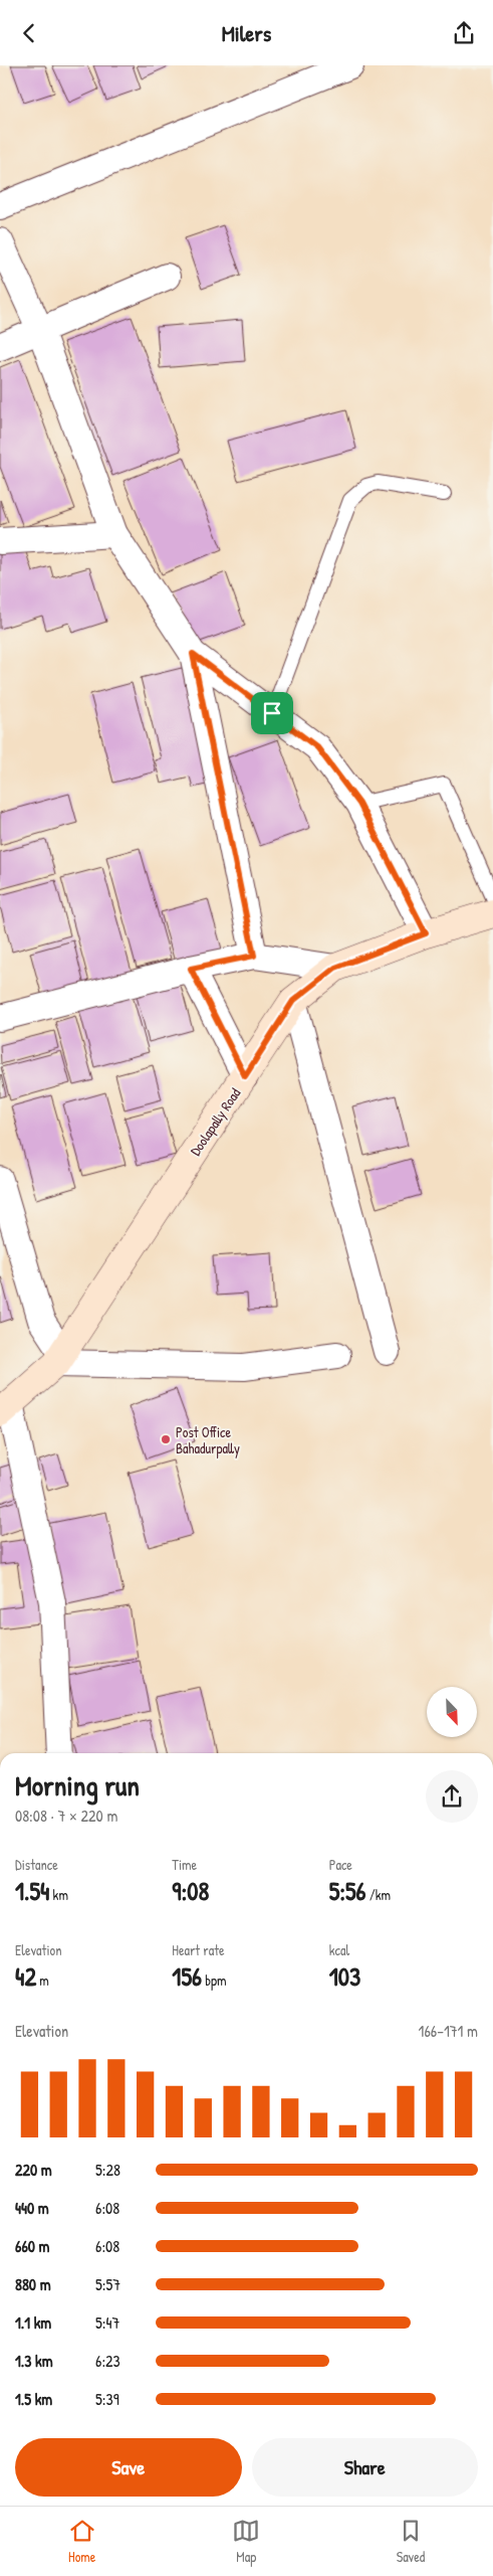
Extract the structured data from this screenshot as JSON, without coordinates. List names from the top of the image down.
{
  "streets": {
    "main road": ["Doolapally Road"]
  },
  "places": ["Post Office Bahadurpally"],
  "north": "bottom right",
  "page": {
    "header": "Milers",
    "heading": ["Morning run", "08:08 · 7 × 220 m"],
    "stats": [
      ["Distance", "1.54 km"],
      ["Time", "9:08"],
      ["Pace", "5:56 /km"],
      ["Elevation", "42 m"],
      ["Heart rate", "156 bpm"],
      ["kcal", "103"]
    ],
    "chart": ["Elevation", "166–171 m"],
    "list": [
      {
        "name": "220 m",
        "note": "5:28"
      },
      {
        "name": "440 m",
        "note": "6:08"
      },
      {
        "name": "660 m",
        "note": "6:08"
      },
      {
        "name": "880 m",
        "note": "5:57"
      },
      {
        "name": "1.1 km",
        "note": "5:47"
      },
      {
        "name": "1.3 km",
        "note": "6:23"
      },
      {
        "name": "1.5 km",
        "note": "5:39"
      }
    ],
    "buttons": ["Save", "Share"],
    "tabs": ["Home", "Map", "Saved"]
  }
}
